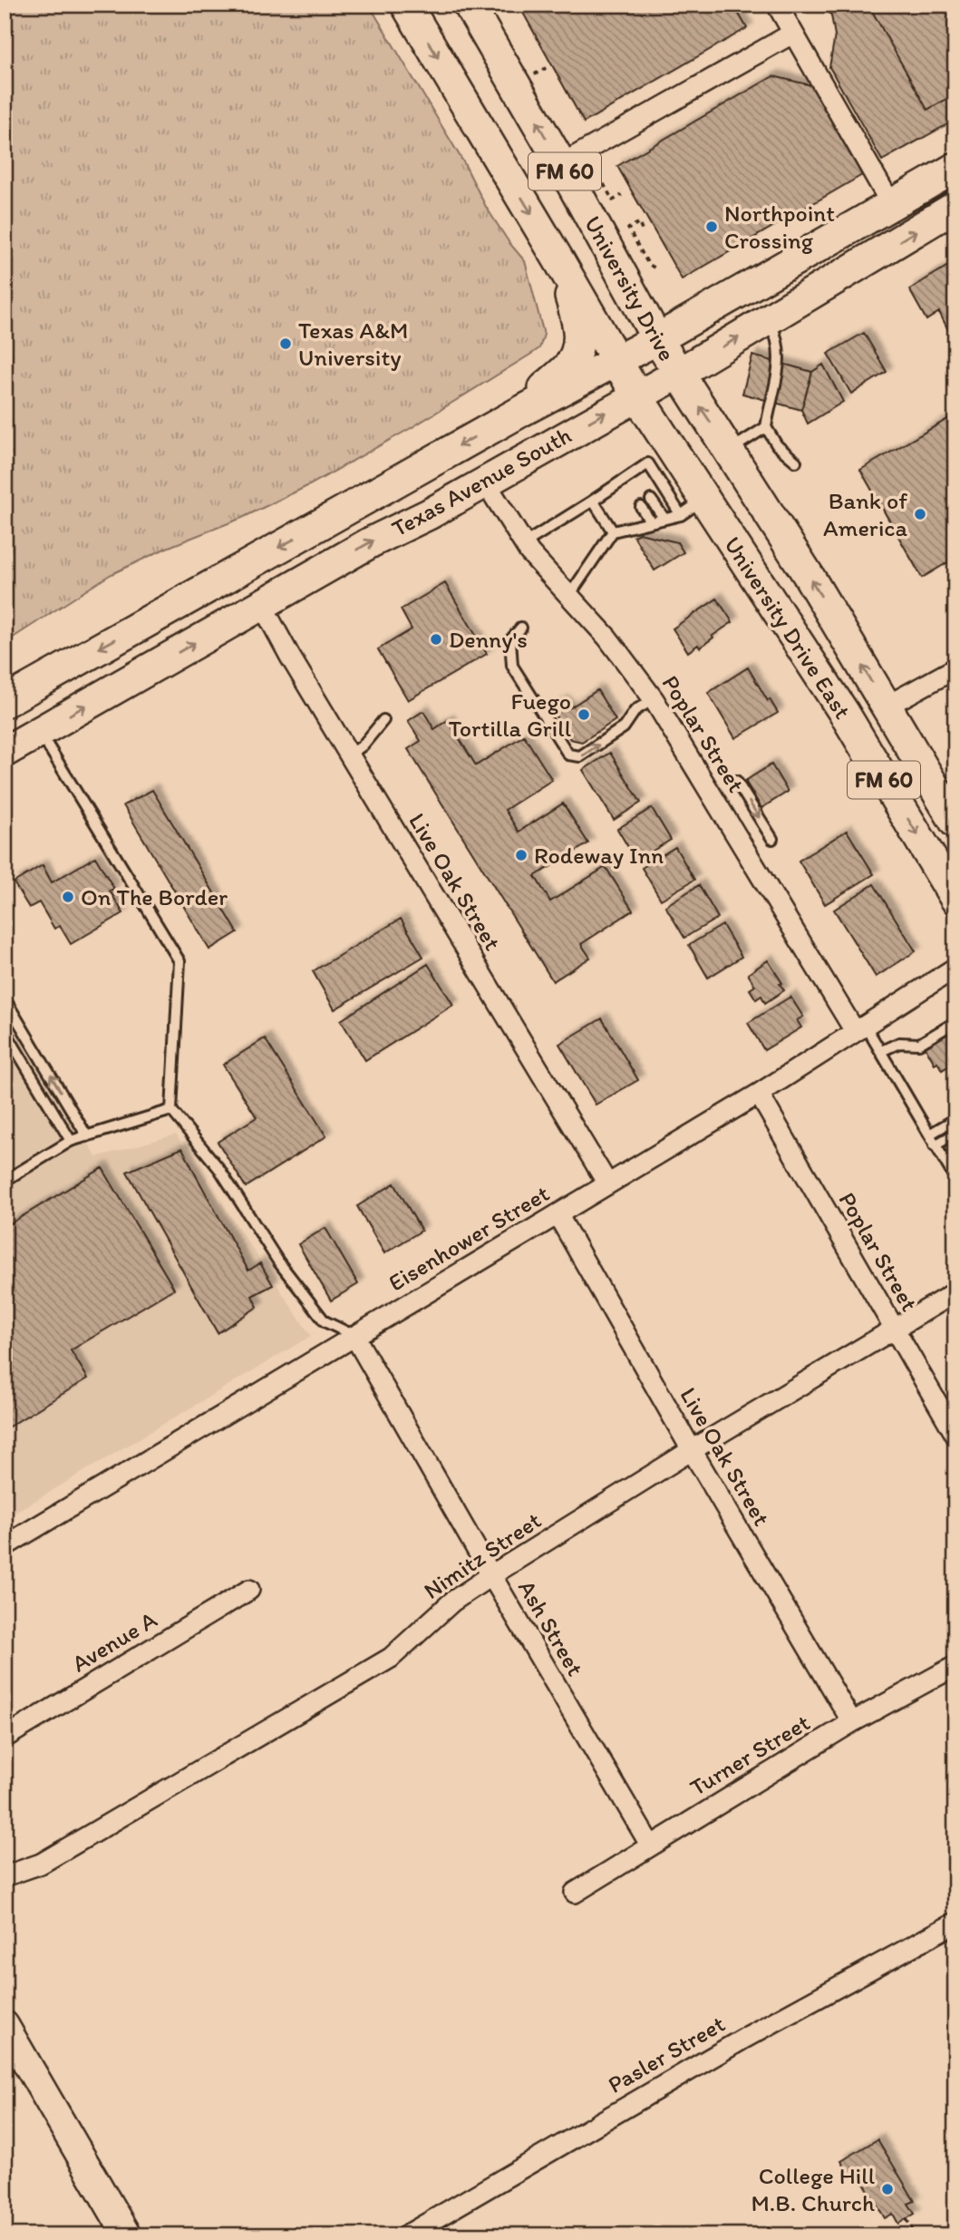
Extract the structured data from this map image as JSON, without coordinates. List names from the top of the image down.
{
  "streets": {
    "main road": [
      "FM 60",
      "University Drive",
      "Texas Avenue South",
      "University Drive East"
    ],
    "street": [
      "Poplar Street",
      "Live Oak Street",
      "Eisenhower Street",
      "Nimitz Street",
      "Ash Street",
      "Avenue A",
      "Turner Street",
      "Pasler Street"
    ]
  },
  "crossings": [
    ["University Drive", "Texas Avenue South"],
    ["University Drive", "University Drive East"],
    ["Texas Avenue South", "University Drive East"],
    ["Texas Avenue South", "Poplar Street"],
    ["Texas Avenue South", "Live Oak Street"],
    ["Poplar Street", "Eisenhower Street"],
    ["Poplar Street", "Nimitz Street"],
    ["Live Oak Street", "Eisenhower Street"],
    ["Live Oak Street", "Nimitz Street"],
    ["Live Oak Street", "Turner Street"],
    ["Eisenhower Street", "Ash Street"],
    ["Nimitz Street", "Ash Street"],
    ["Ash Street", "Turner Street"]
  ],
  "places": [
    "Northpoint Crossing",
    "Texas A&M University",
    "Bank of America",
    "Denny's",
    "Fuego Tortilla Grill",
    "Rodeway Inn",
    "On The Border",
    "College Hill M.B. Church"
  ]
}
